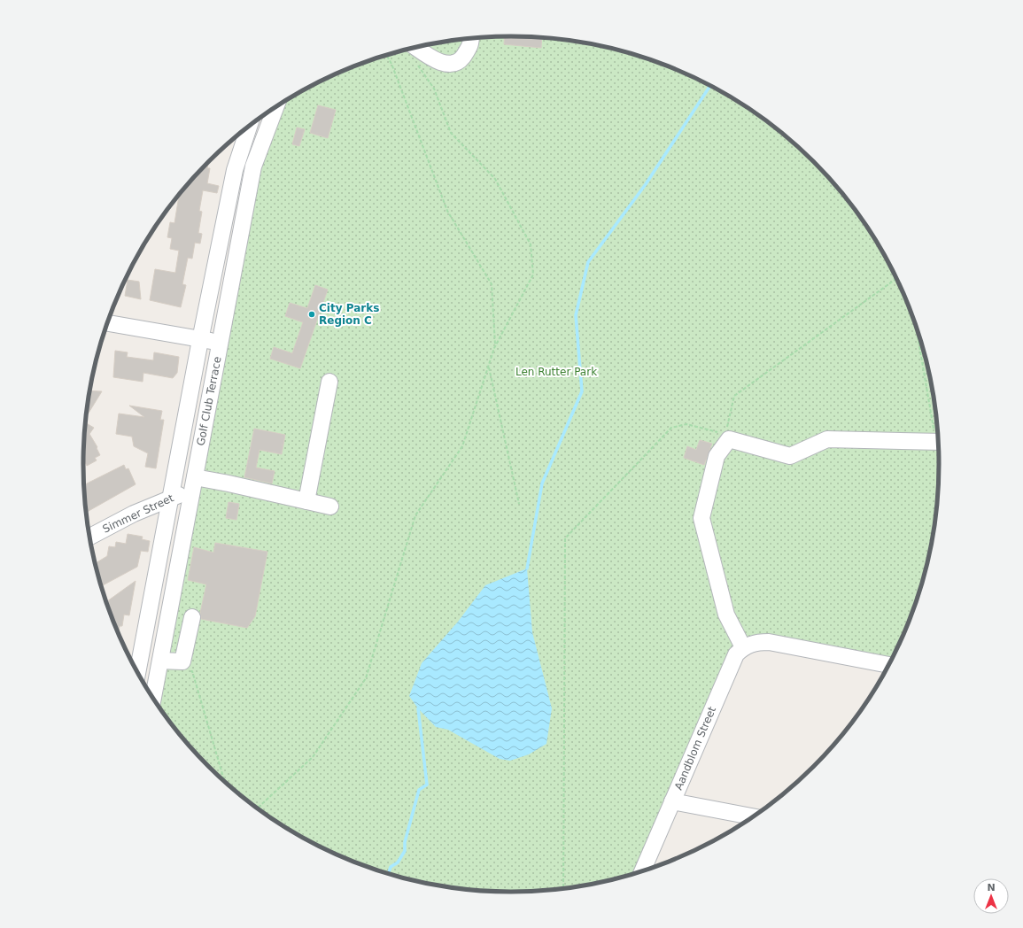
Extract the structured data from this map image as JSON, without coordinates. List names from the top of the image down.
{
  "streets": {
    "street": ["Golf Club Terrace", "Simmer Street", "Aandblom Street"]
  },
  "crossings": [
    ["Golf Club Terrace", "Simmer Street"]
  ],
  "parks": ["Len Rutter Park"],
  "places": ["City Parks Region C"],
  "north": "top"
}
